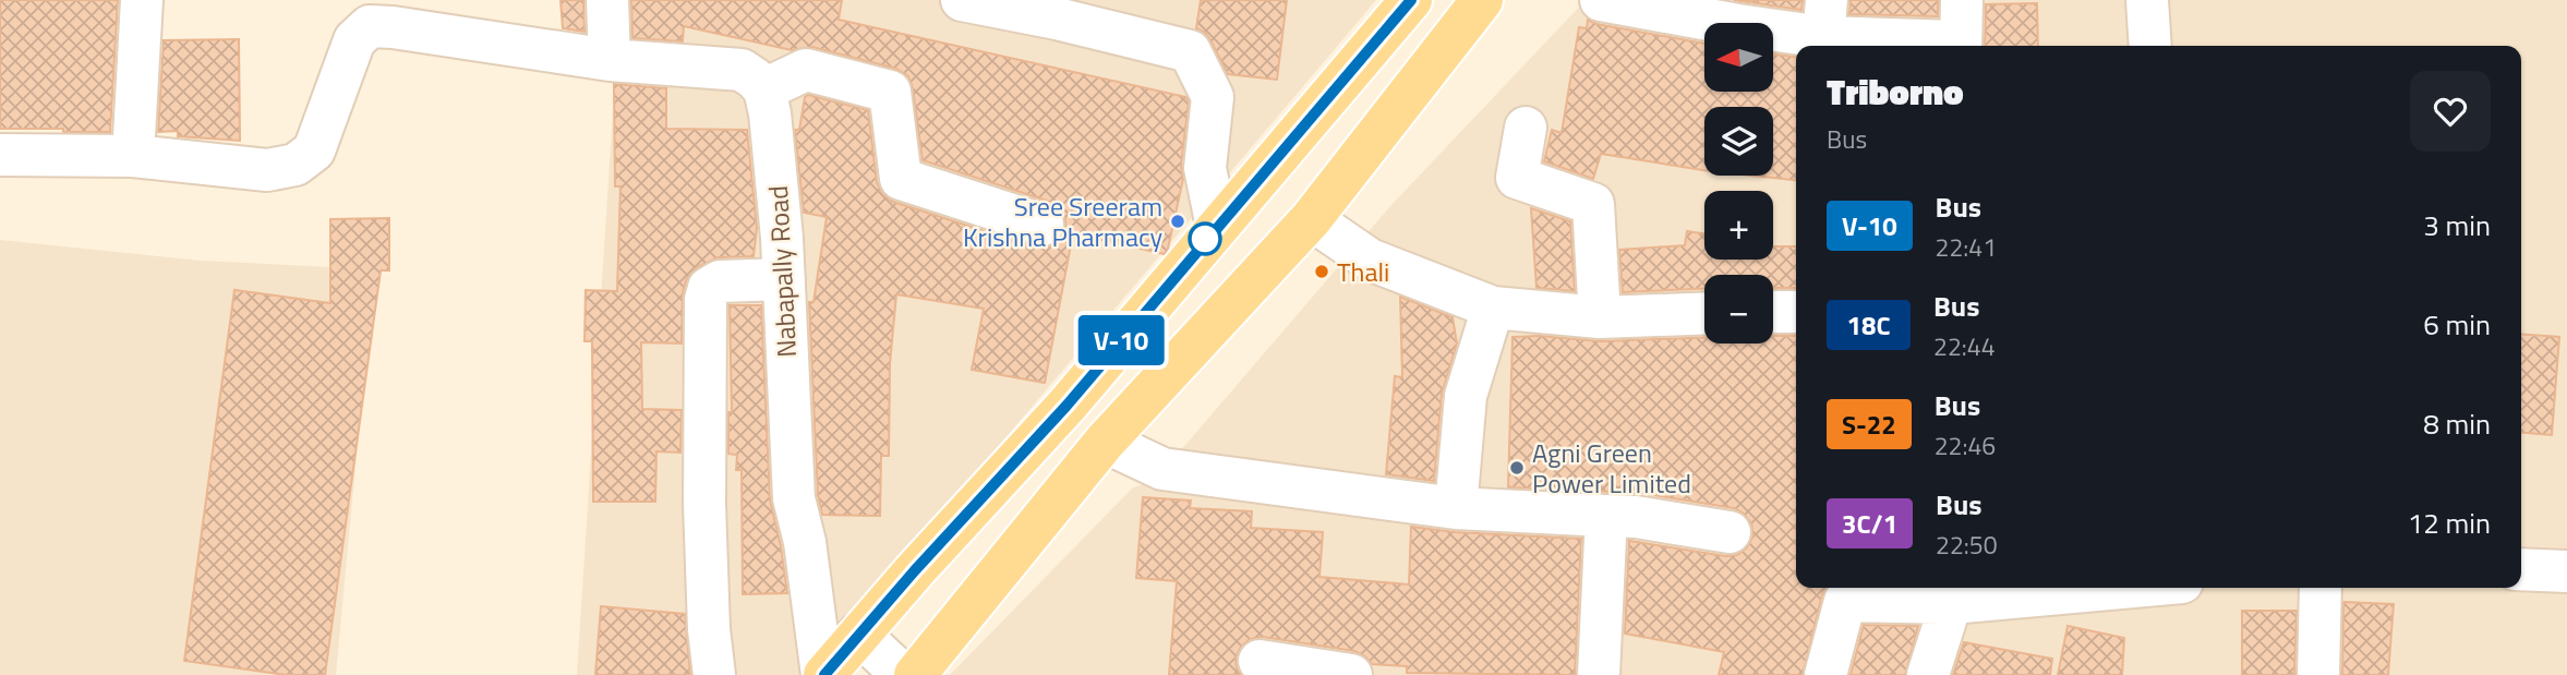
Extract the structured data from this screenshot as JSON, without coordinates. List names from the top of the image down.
{
  "streets": {
    "street": ["Nabapally Road"]
  },
  "places": ["Sree Sreeram Krishna Pharmacy", "Thali", "Agni Green Power Limited"],
  "lines": ["bus line V-10"],
  "north": "left",
  "page": {
    "on_map": "V-10",
    "map_buttons": ["+", "−"],
    "heading": ["Triborno", "Bus"],
    "list": [
      {
        "mark": "V-10",
        "name": "Bus",
        "note": "22:41",
        "value": "3 min"
      },
      {
        "mark": "18C",
        "name": "Bus",
        "note": "22:44",
        "value": "6 min"
      },
      {
        "mark": "S-22",
        "name": "Bus",
        "note": "22:46",
        "value": "8 min"
      },
      {
        "mark": "3C/1",
        "name": "Bus",
        "note": "22:50",
        "value": "12 min"
      }
    ]
  }
}
